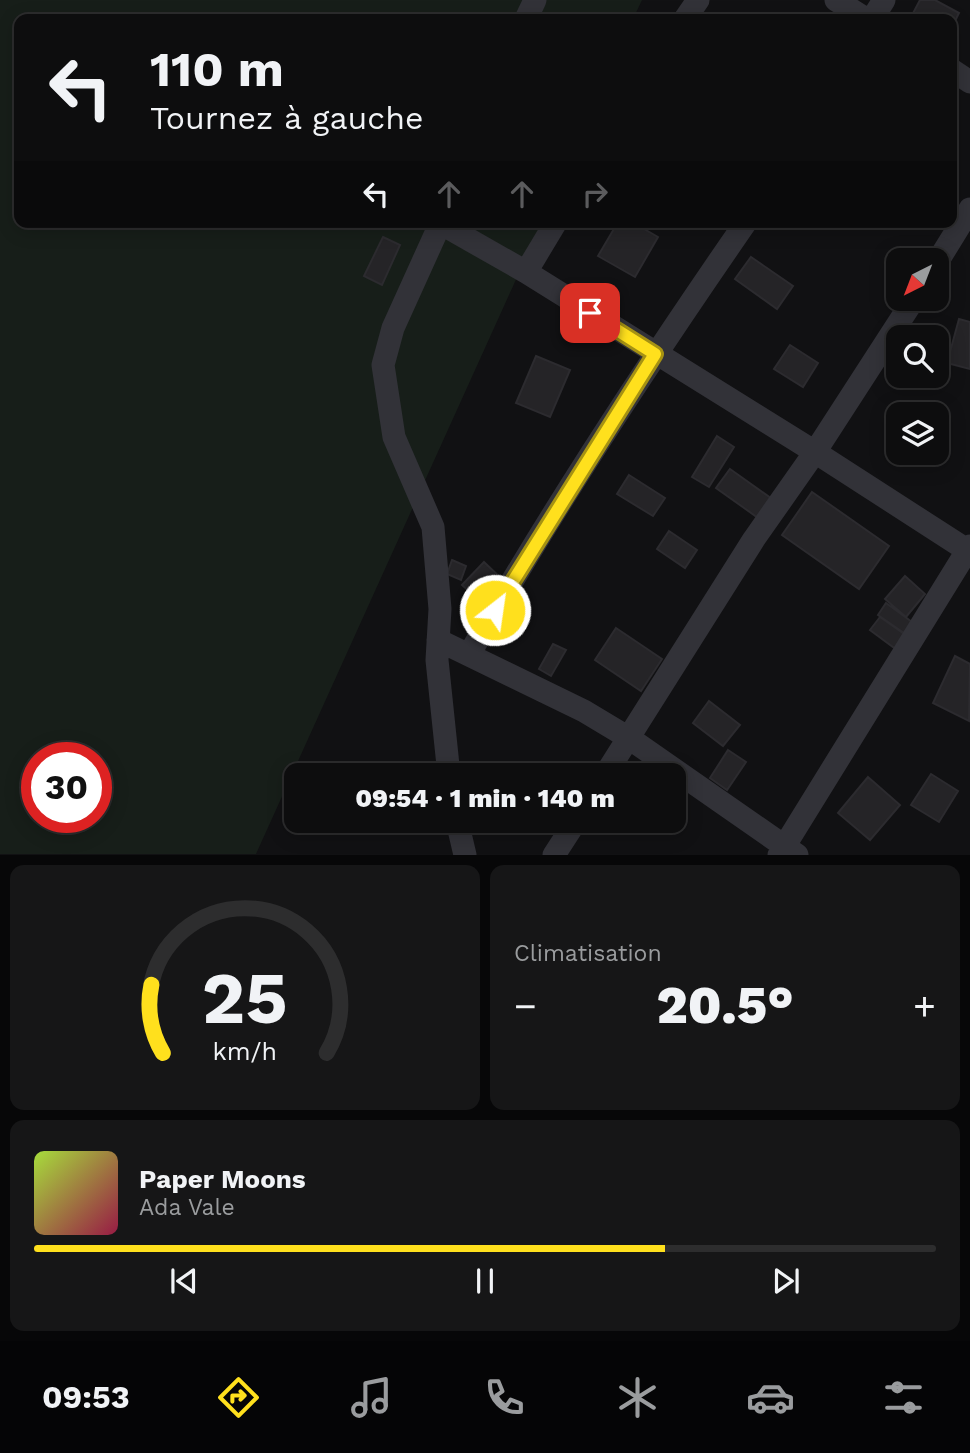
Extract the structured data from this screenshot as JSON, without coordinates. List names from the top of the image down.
{
  "north": "bottom left",
  "page": {
    "turn": ["110 m", "Tournez à gauche"],
    "limit": "30",
    "trip": "09:54 · 1 min · 140 m",
    "tile": "Climatisation",
    "heat": ["−", "20.5°", "+"],
    "song": ["Paper Moons", "Ada Vale"],
    "tabs": "09:53",
    "gauge": ["25", "km/h"]
  }
}
